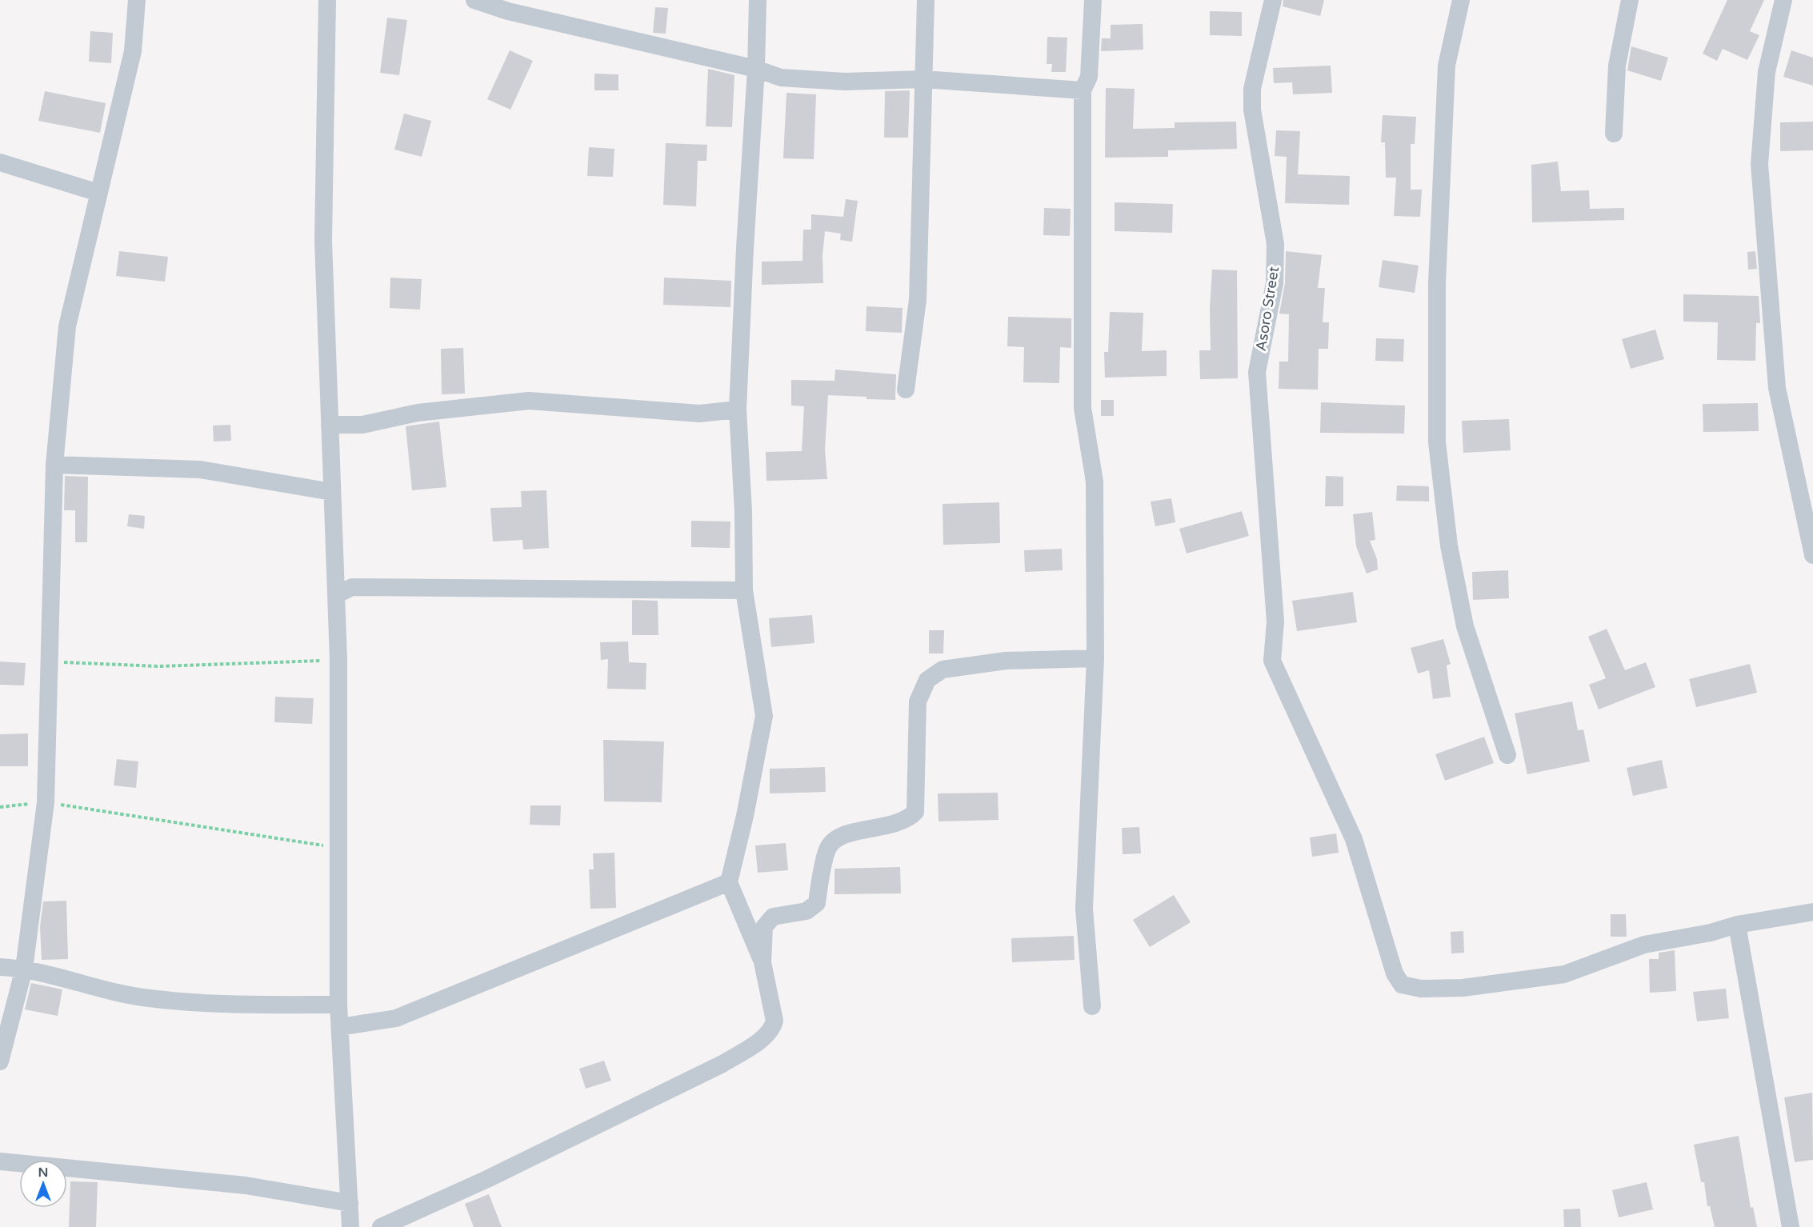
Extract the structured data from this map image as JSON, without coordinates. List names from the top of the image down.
{
  "streets": {
    "street": ["Asoro Street"]
  },
  "north": "top"
}
